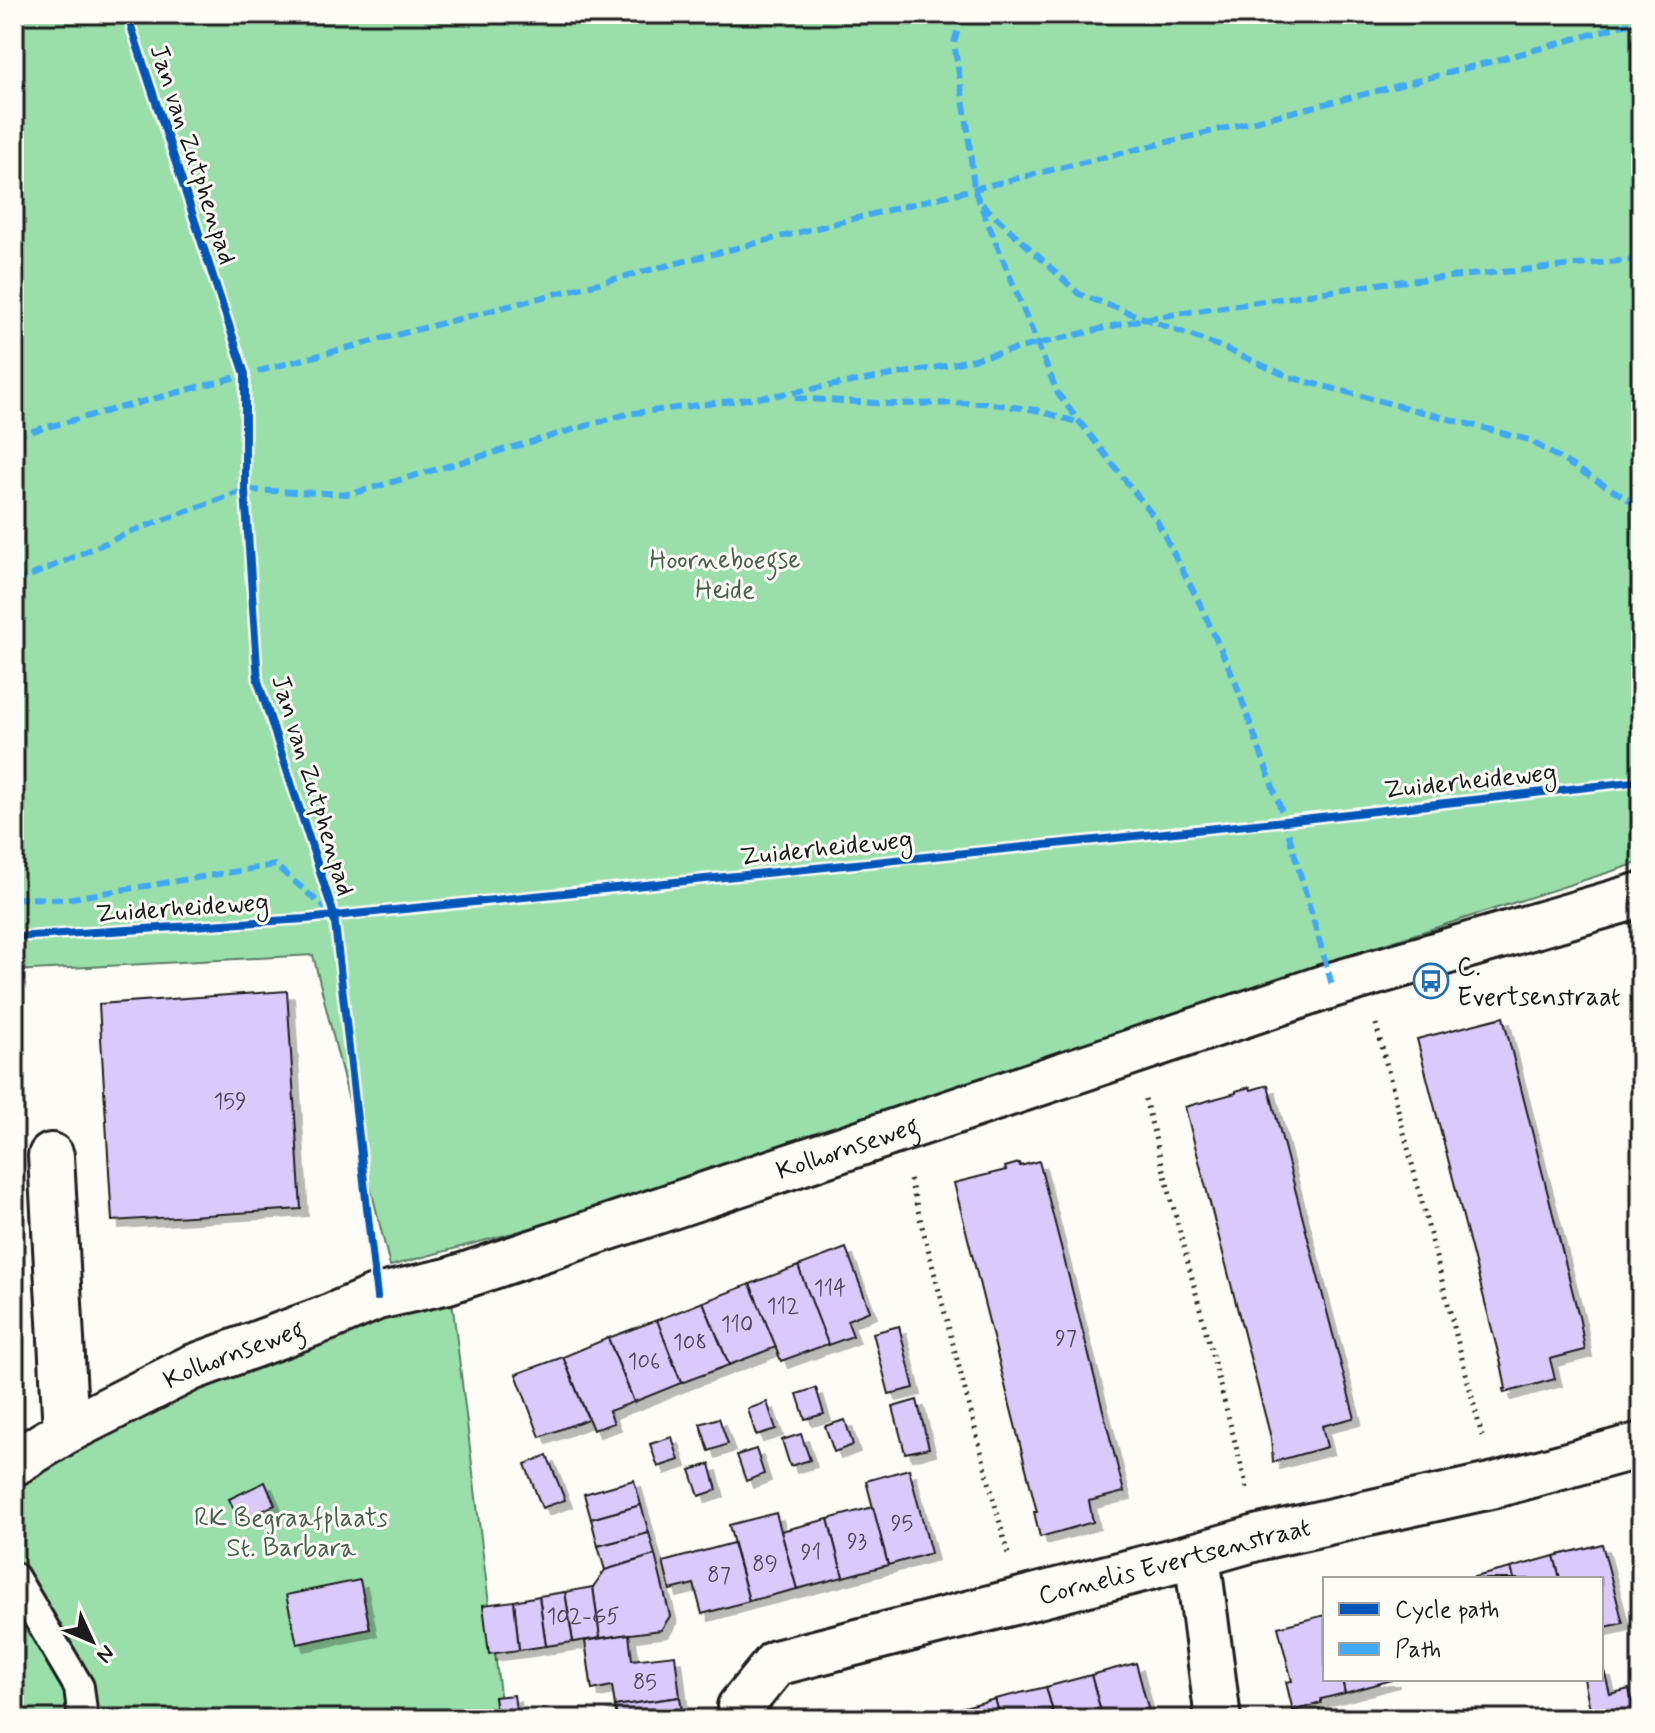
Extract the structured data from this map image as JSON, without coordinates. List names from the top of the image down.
{
  "streets": {
    "street": ["Kolhornseweg", "Cornelis Evertsenstraat"],
    "cycle path": ["Jan van Zutphenpad", "Zuiderheideweg"]
  },
  "parks": ["Hoorneboegse Heide", "RK Begraafplaats St. Barbara"],
  "places": {
    "bus stop": ["C. Evertsenstraat"]
  },
  "house_numbers": [
    "159",
    "114",
    "112",
    "110",
    "97",
    "108",
    "106",
    "95",
    "93",
    "91",
    "89",
    "87",
    "102-G5",
    "85"
  ],
  "legend": ["Cycle path", "Path"],
  "north": "bottom right"
}
